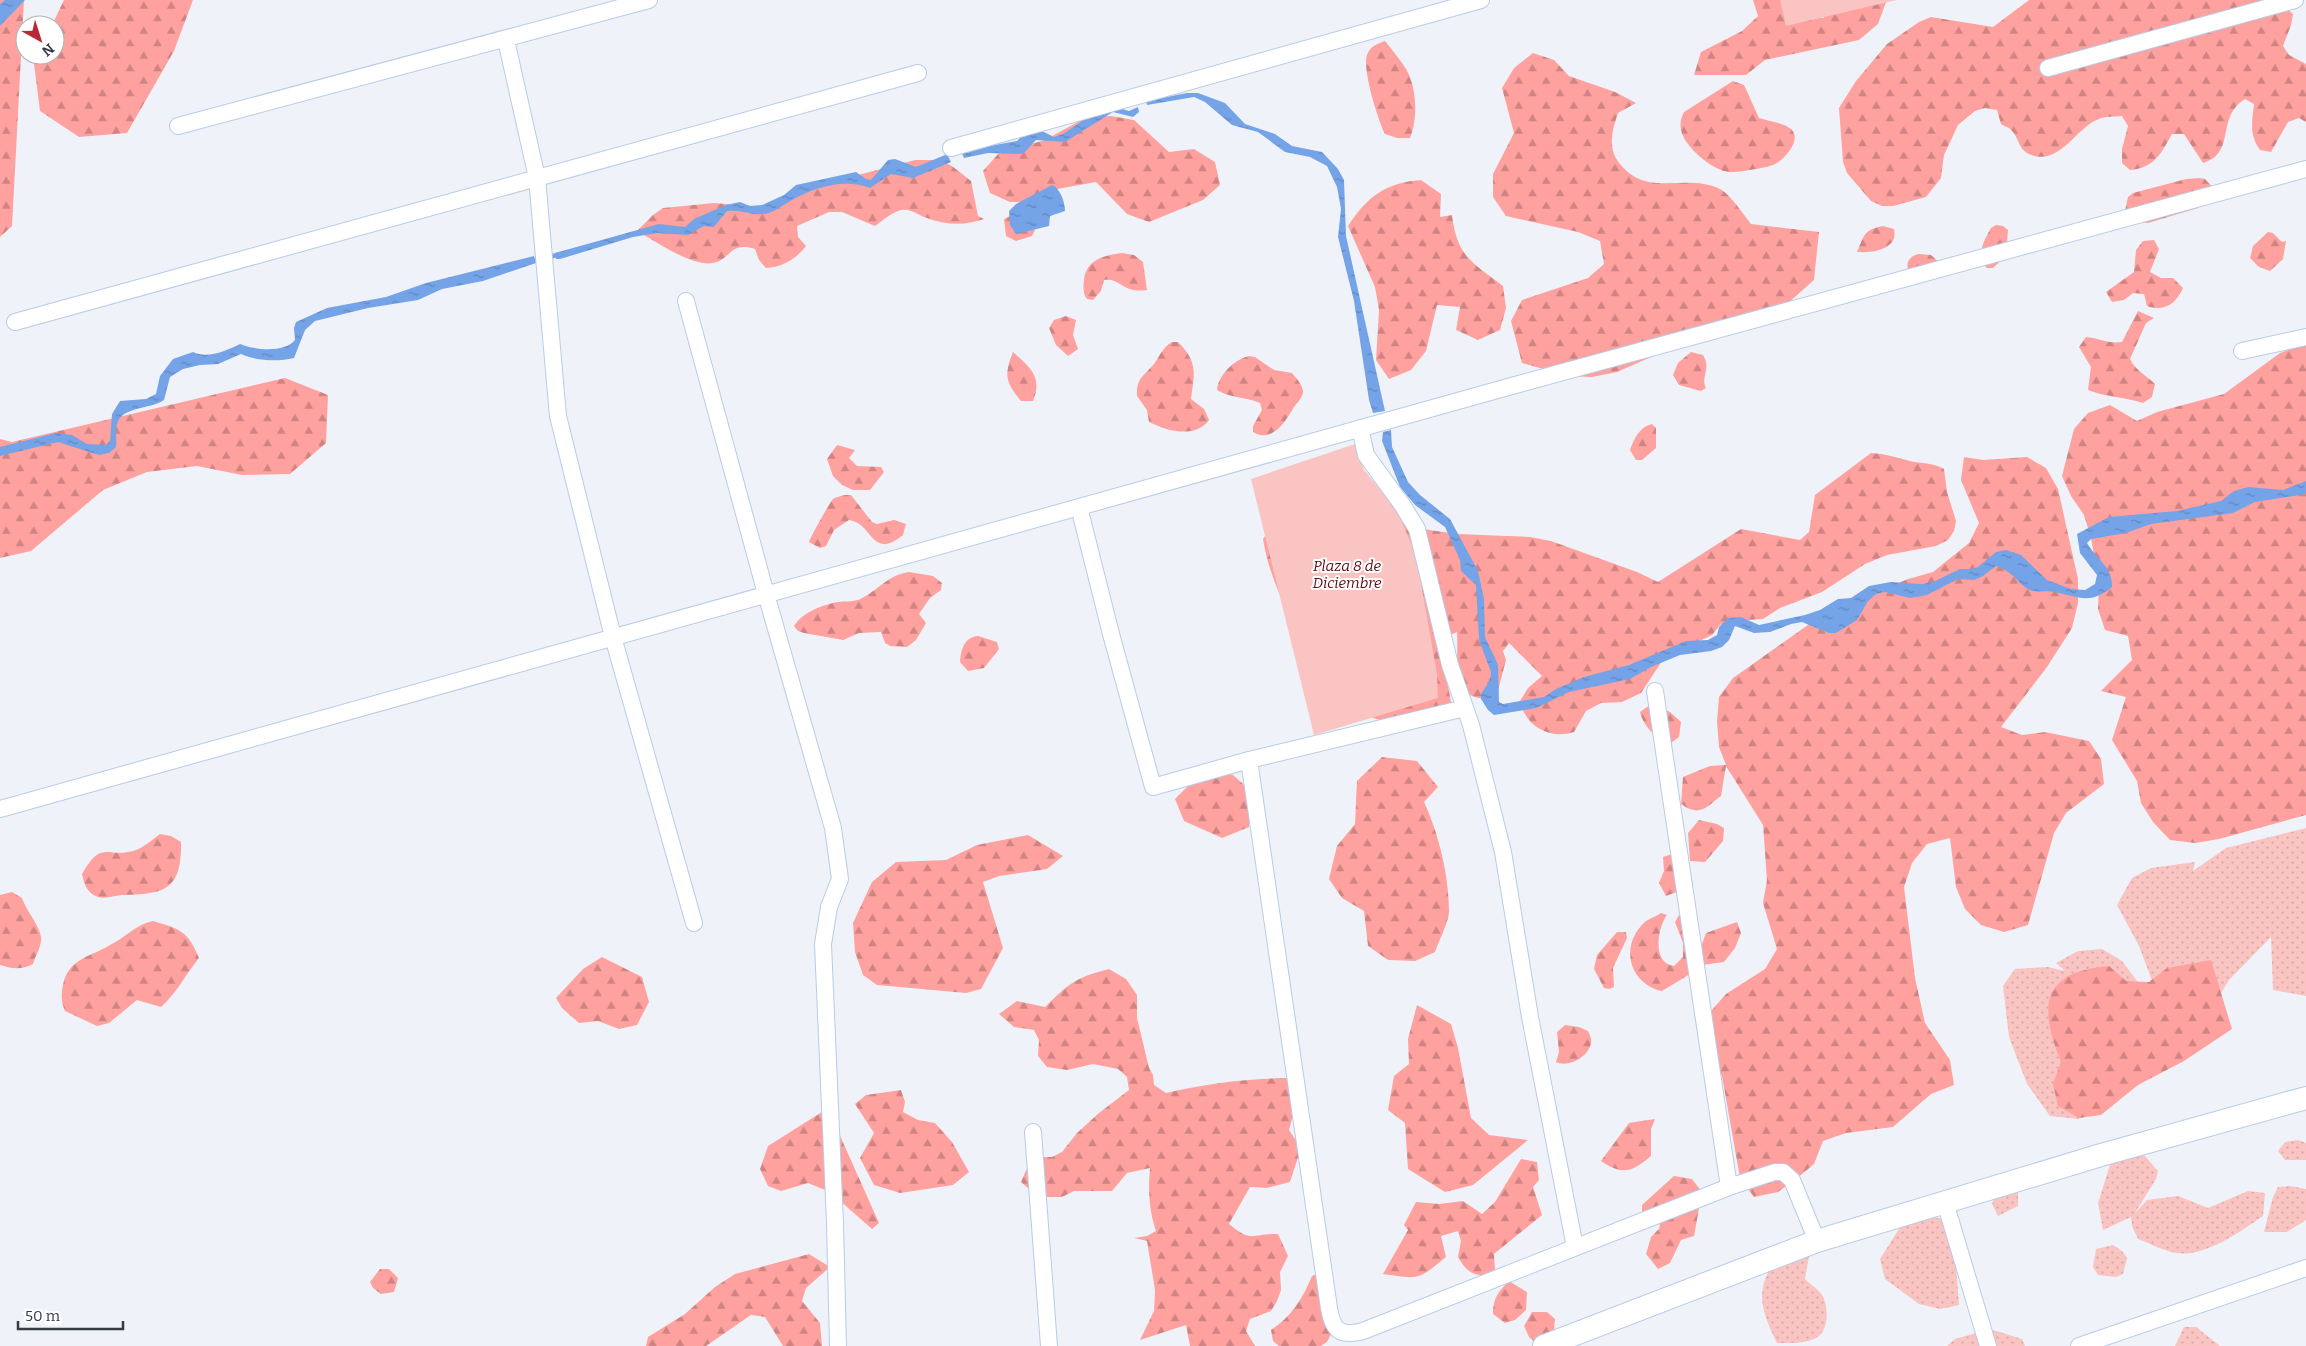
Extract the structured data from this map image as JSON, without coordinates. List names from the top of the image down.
{
  "parks": ["Plaza 8 de Diciembre"],
  "scale_bar": "50 m",
  "north": "bottom right"
}
